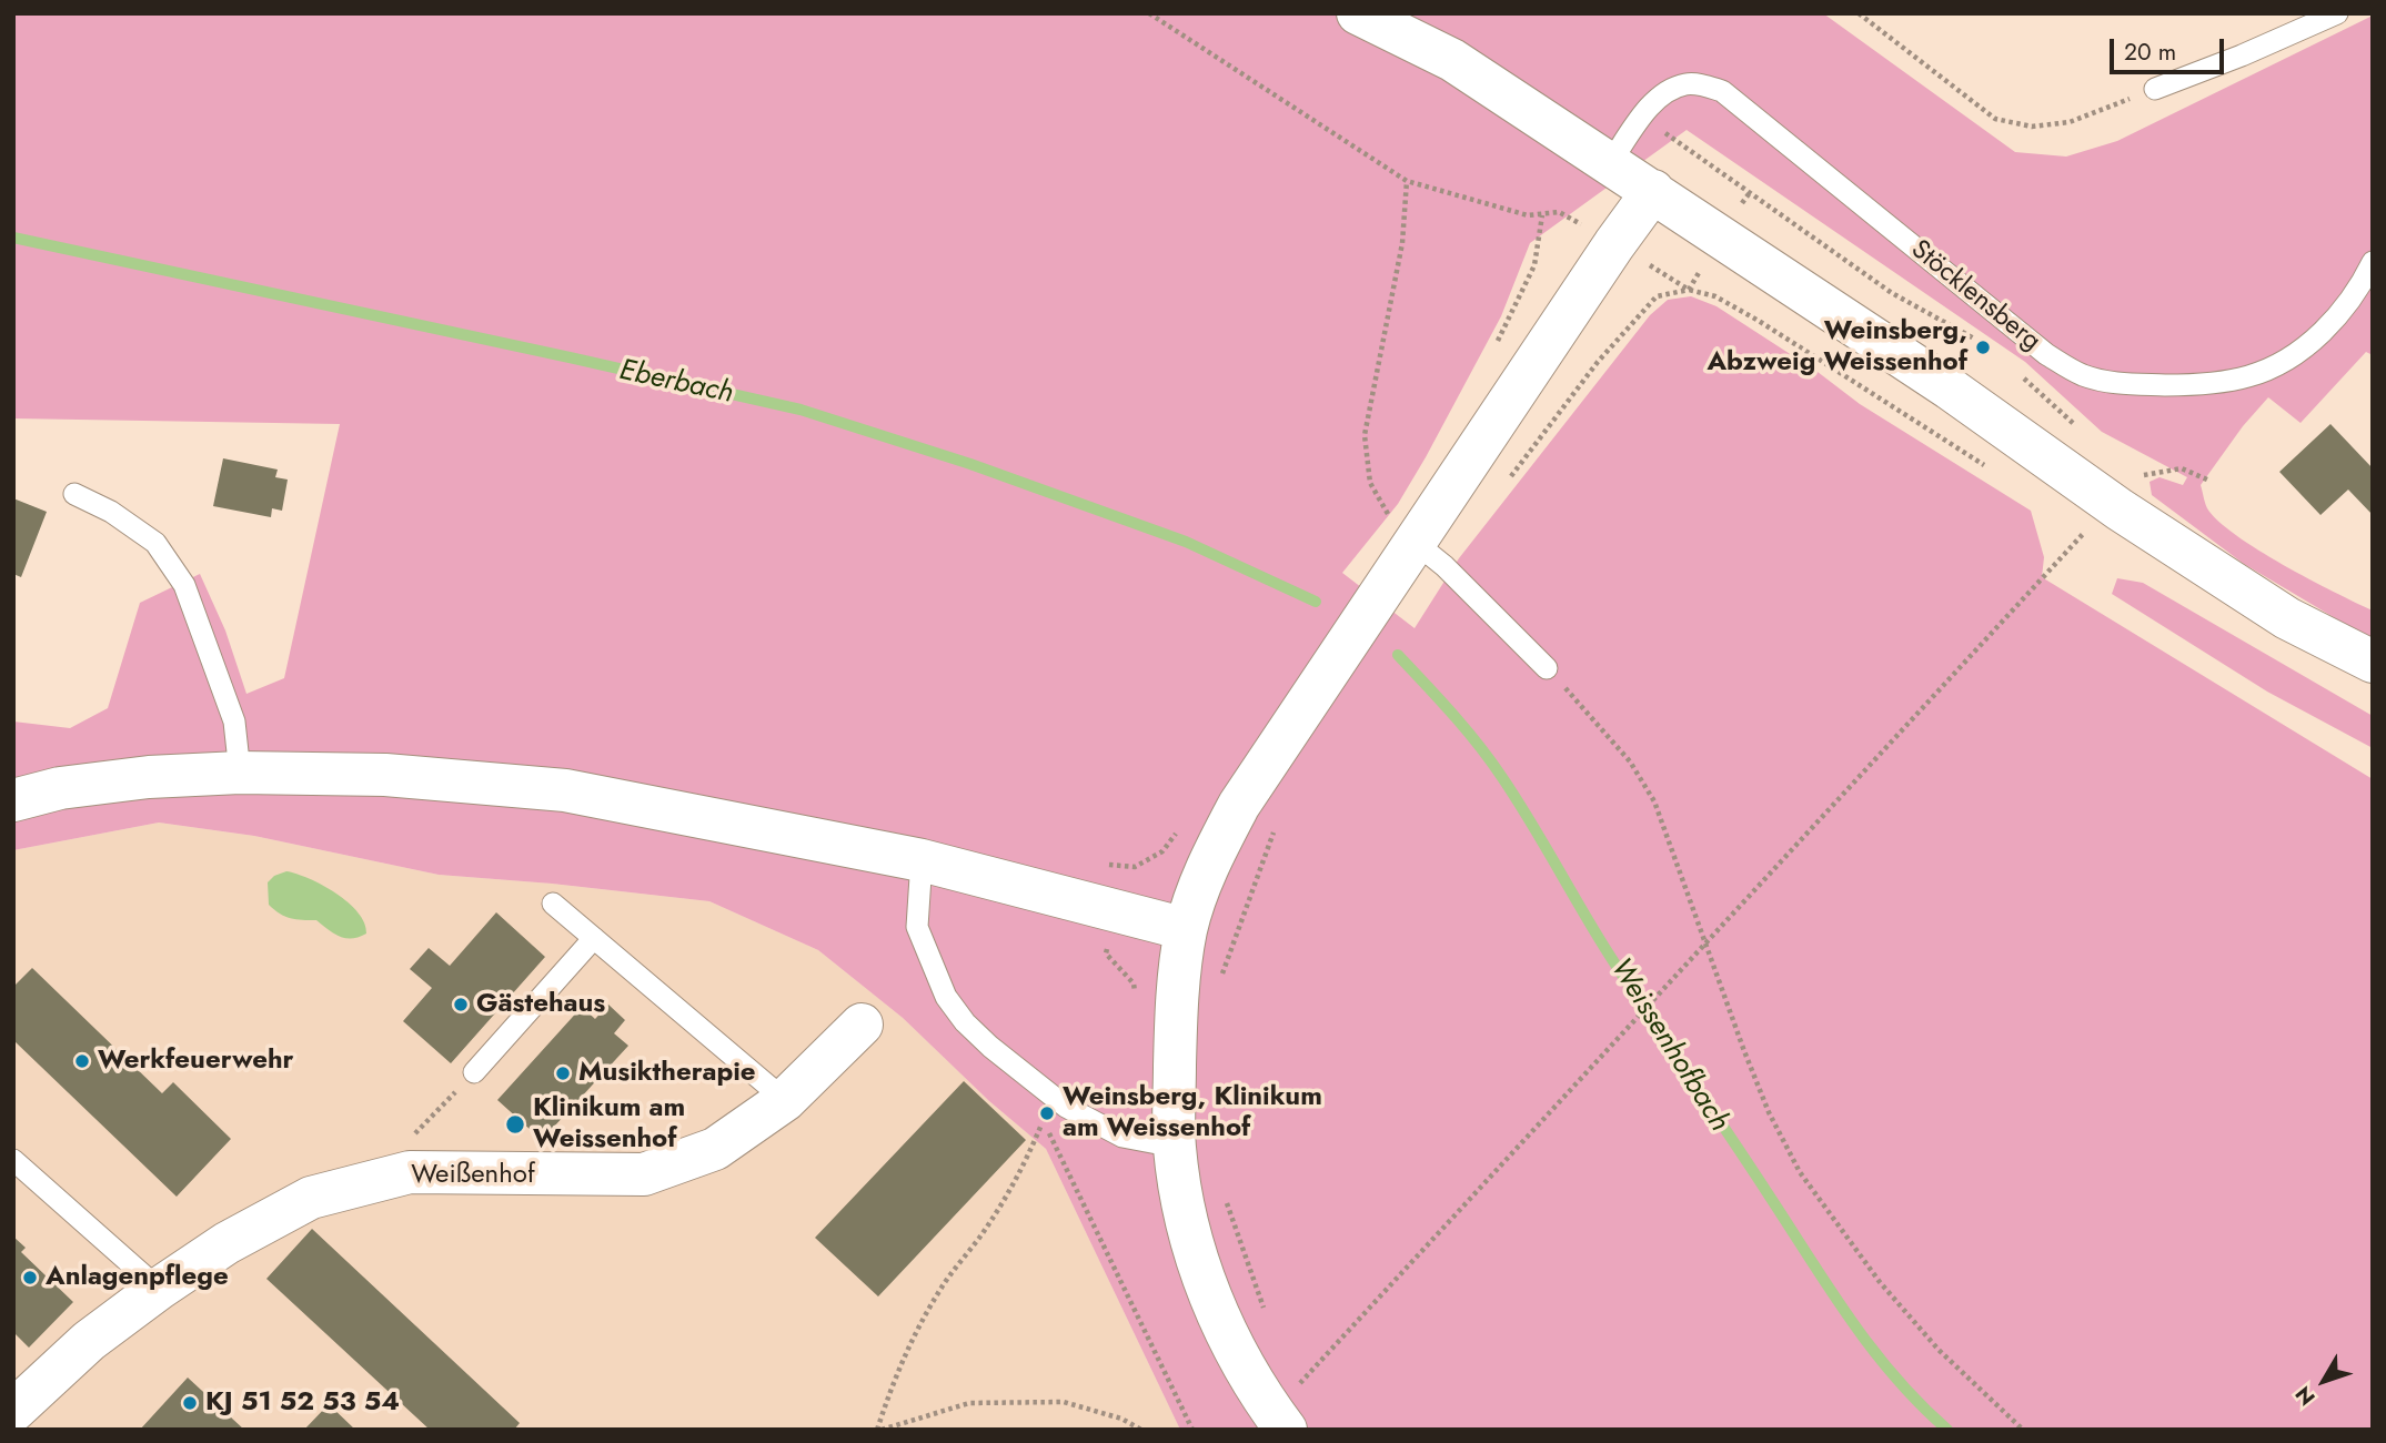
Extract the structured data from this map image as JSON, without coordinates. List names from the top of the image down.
{
  "streets": {
    "street": ["Weißenhof"],
    "lane": ["Stöcklensberg"]
  },
  "water": ["Eberbach", "Weissenhofbach"],
  "places": [
    "Weinsberg, Abzweig Weissenhof",
    "Gästehaus",
    "Werkfeuerwehr",
    "Musiktherapie",
    "Weinsberg, Klinikum am Weissenhof",
    "Klinikum am Weissenhof",
    "Anlagenpflege",
    "KJ 51 52 53 54"
  ],
  "scale_bar": "20 m",
  "north": "bottom left"
}
